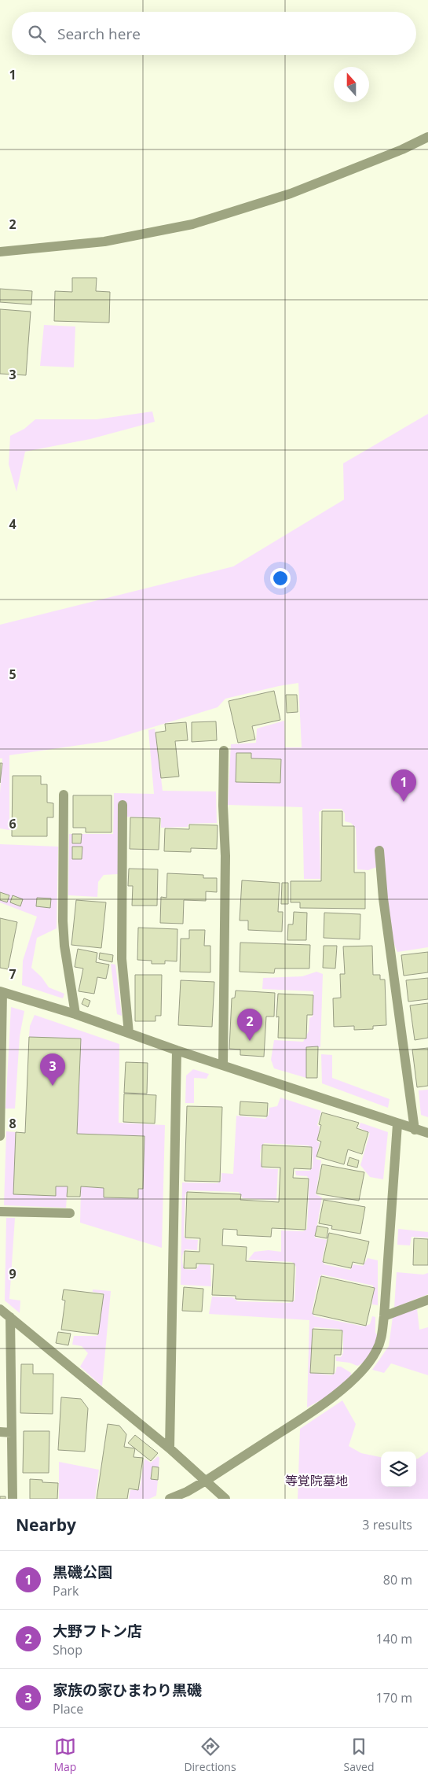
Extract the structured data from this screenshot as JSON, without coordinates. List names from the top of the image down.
{
  "parks": ["等覚院墓地"],
  "north": "top",
  "page": {
    "search": "Search here",
    "pins": ["1", "2", "3"],
    "heading": ["Nearby", "3 results"],
    "list": [
      {
        "mark": "1",
        "name": "黒磯公園",
        "note": "Park",
        "value": "80 m"
      },
      {
        "mark": "2",
        "name": "大野フトン店",
        "note": "Shop",
        "value": "140 m"
      },
      {
        "mark": "3",
        "name": "家族の家ひまわり黒磯",
        "note": "Place",
        "value": "170 m"
      }
    ],
    "nav": ["Map", "Directions", "Saved"]
  },
  "grid": {
    "rows": [
      "1",
      "2",
      "3",
      "4",
      "5",
      "6",
      "7",
      "8",
      "9"
    ]
  }
}
